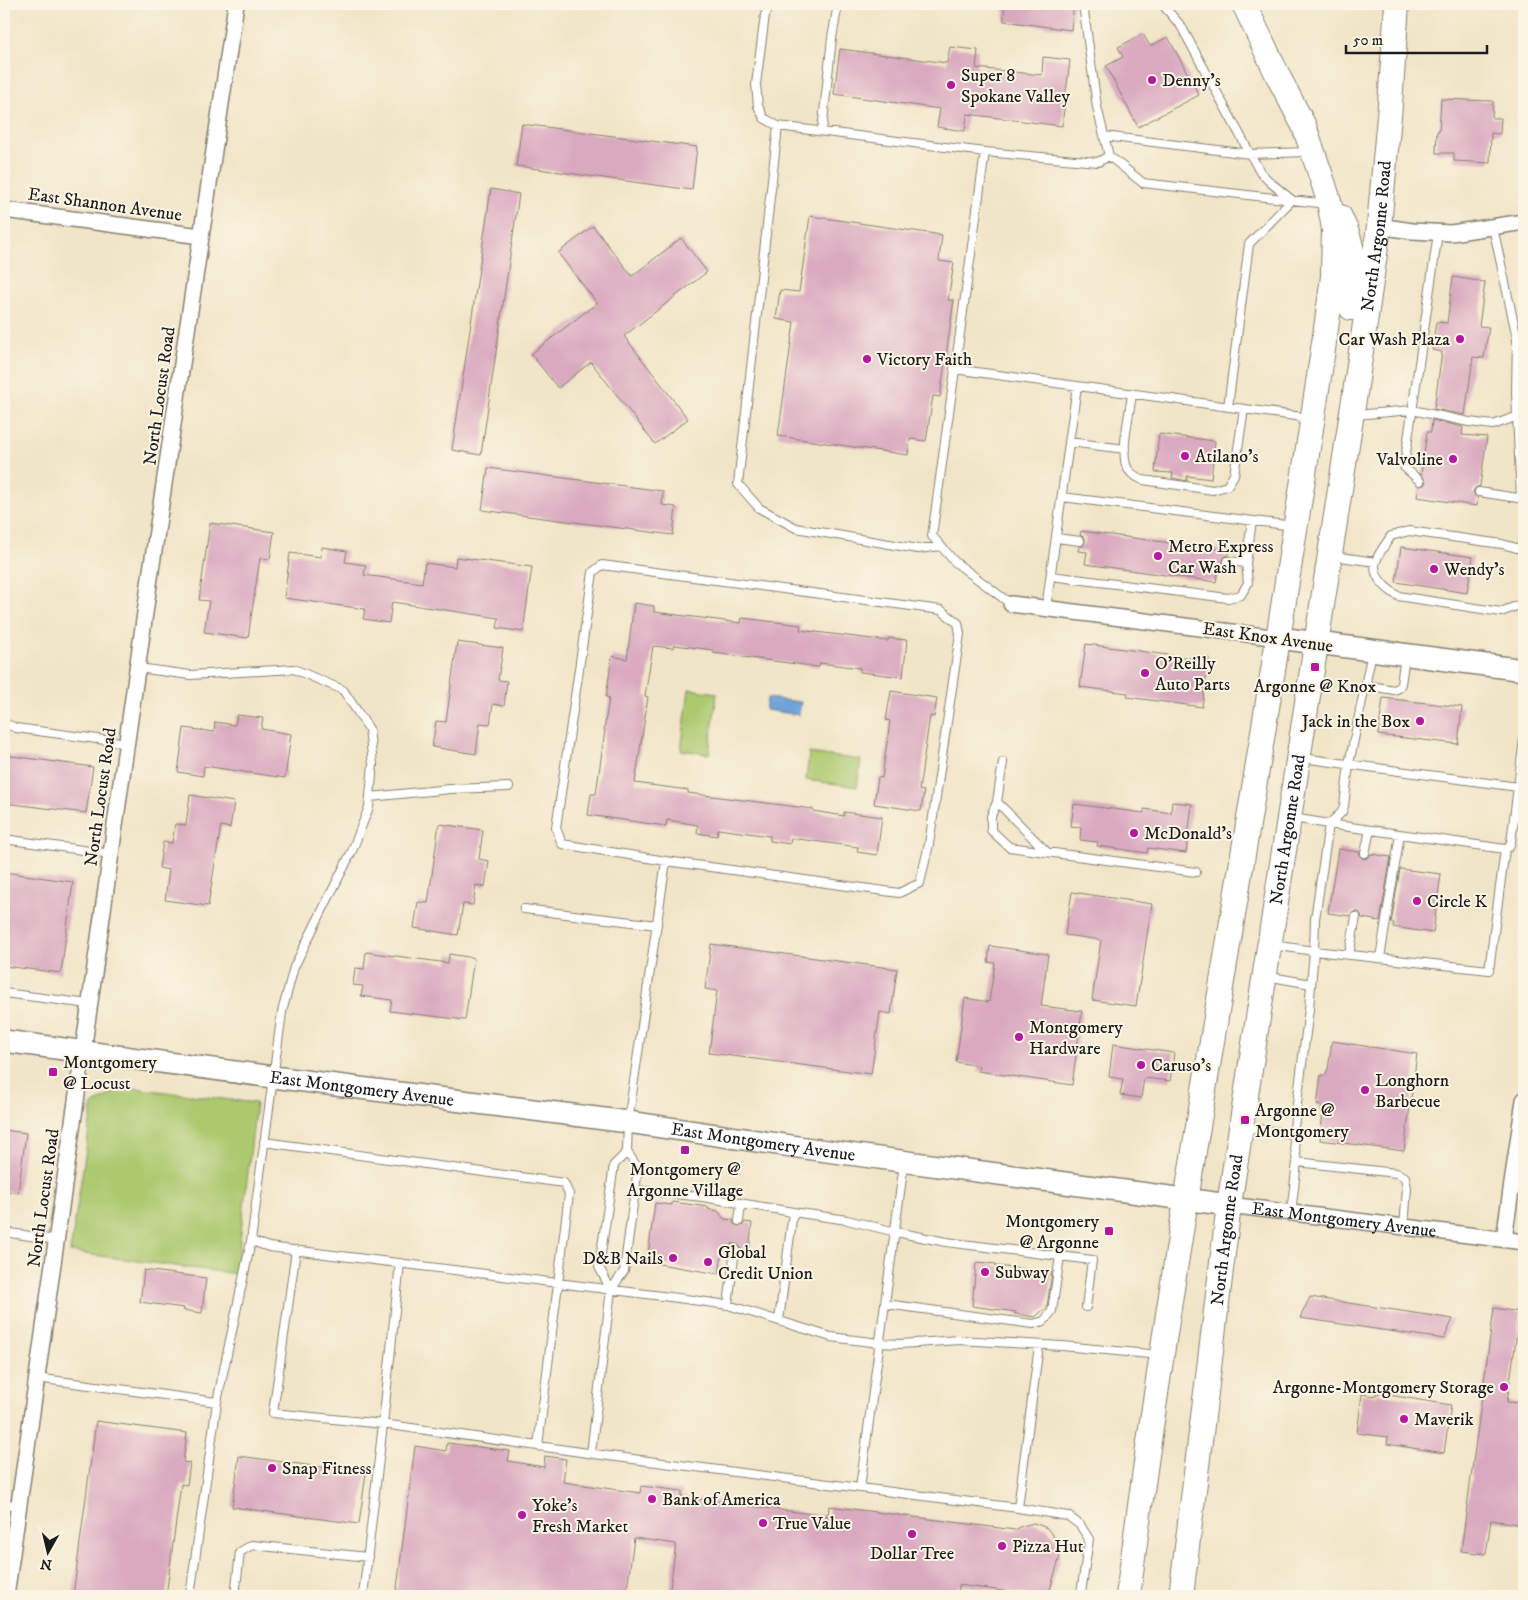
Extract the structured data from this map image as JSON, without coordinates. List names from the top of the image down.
{
  "streets": {
    "main road": ["North Argonne Road", "East Knox Avenue", "East Montgomery Avenue"],
    "street": ["East Shannon Avenue", "North Locust Road"]
  },
  "crossings": [
    ["East Shannon Avenue", "North Locust Road"],
    ["North Argonne Road", "East Knox Avenue"],
    ["North Argonne Road", "East Montgomery Avenue"],
    ["North Locust Road", "East Montgomery Avenue"]
  ],
  "places": {
    "other": [
      "Denny's",
      "Super 8 Spokane Valley",
      "Car Wash Plaza",
      "Victory Faith",
      "Atilano's",
      "Valvoline",
      "Metro Express Car Wash",
      "Wendy's",
      "O'Reilly Auto Parts",
      "Jack in the Box",
      "McDonald's",
      "Circle K",
      "Montgomery Hardware",
      "Caruso's",
      "Longhorn Barbecue",
      "D&B Nails",
      "Global Credit Union",
      "Subway",
      "Argonne-Montgomery Storage",
      "Maverik",
      "Snap Fitness",
      "Bank of America",
      "Yoke's Fresh Market",
      "True Value",
      "Dollar Tree",
      "Pizza Hut"
    ],
    "transit": [
      "Argonne @ Knox",
      "Montgomery @ Locust",
      "Argonne @ Montgomery",
      "Montgomery @ Argonne Village",
      "Montgomery @ Argonne"
    ]
  },
  "scale_bar": "50 m",
  "north": "bottom"
}
